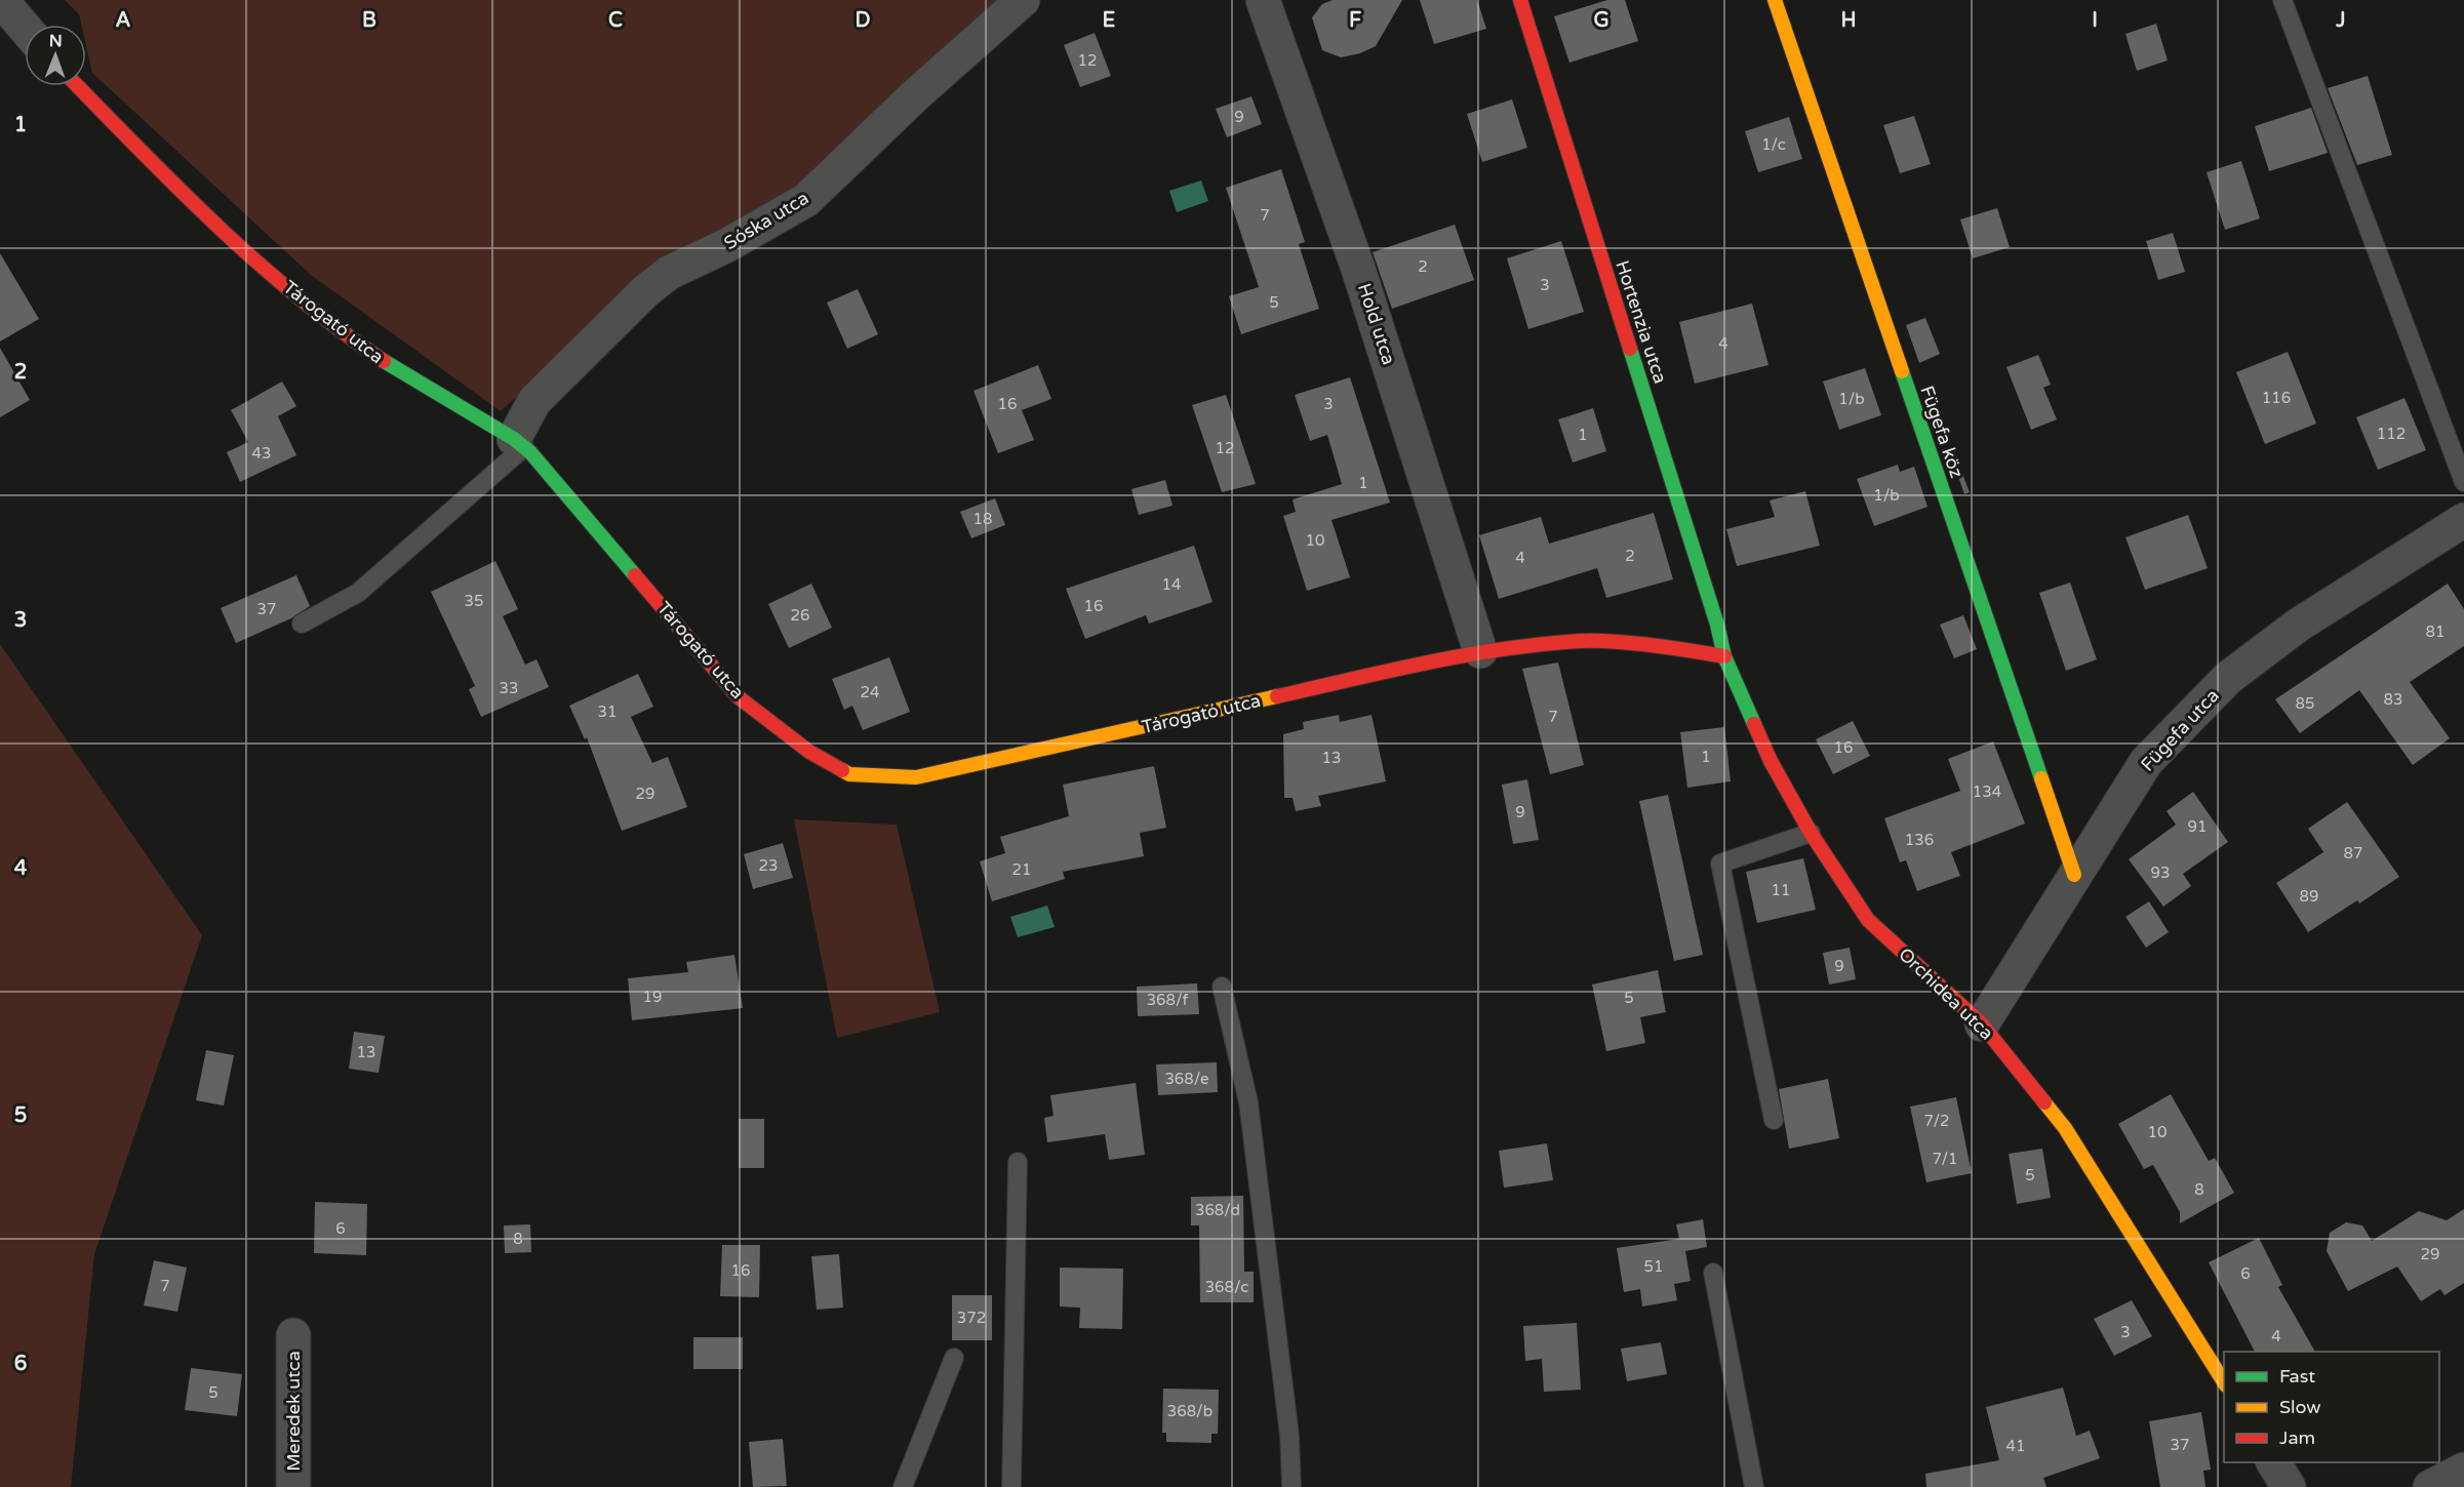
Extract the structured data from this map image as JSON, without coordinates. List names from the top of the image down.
{
  "streets": {
    "street": [
      "Sóska utca",
      "Tárogató utca",
      "Hortenzia utca",
      "Hold utca",
      "Fügefa köz",
      "Fügefa utca",
      "Orchidea utca",
      "Meredek utca"
    ]
  },
  "crossings": [
    ["Sóska utca", "Tárogató utca"],
    ["Tárogató utca", "Hortenzia utca"],
    ["Tárogató utca", "Hold utca"],
    ["Tárogató utca", "Orchidea utca"],
    ["Hortenzia utca", "Orchidea utca"],
    ["Fügefa köz", "Fügefa utca"],
    ["Fügefa utca", "Orchidea utca"]
  ],
  "house_numbers": [
    "12",
    "9",
    "1/c",
    "7",
    "2",
    "3",
    "5",
    "4",
    "116",
    "1/b",
    "16",
    "3",
    "112",
    "1",
    "12",
    "43",
    "1",
    "1/b",
    "18",
    "10",
    "2",
    "4",
    "14",
    "35",
    "16",
    "37",
    "26",
    "81",
    "33",
    "24",
    "83",
    "85",
    "31",
    "7",
    "16",
    "1",
    "13",
    "134",
    "29",
    "9",
    "91",
    "136",
    "87",
    "23",
    "21",
    "93",
    "11",
    "89",
    "9",
    "19",
    "5",
    "368/f",
    "13",
    "368/e",
    "7/2",
    "10",
    "7/1",
    "5",
    "8",
    "368/d",
    "6",
    "8",
    "29",
    "51",
    "16",
    "6",
    "7",
    "368/c",
    "372",
    "3",
    "4",
    "5",
    "368/b",
    "37",
    "41"
  ],
  "legend": ["Fast", "Slow", "Jam"],
  "north": "top",
  "grid": {
    "columns": [
      "A",
      "B",
      "C",
      "D",
      "E",
      "F",
      "G",
      "H",
      "I",
      "J"
    ],
    "rows": [
      "1",
      "2",
      "3",
      "4",
      "5",
      "6"
    ]
  }
}
